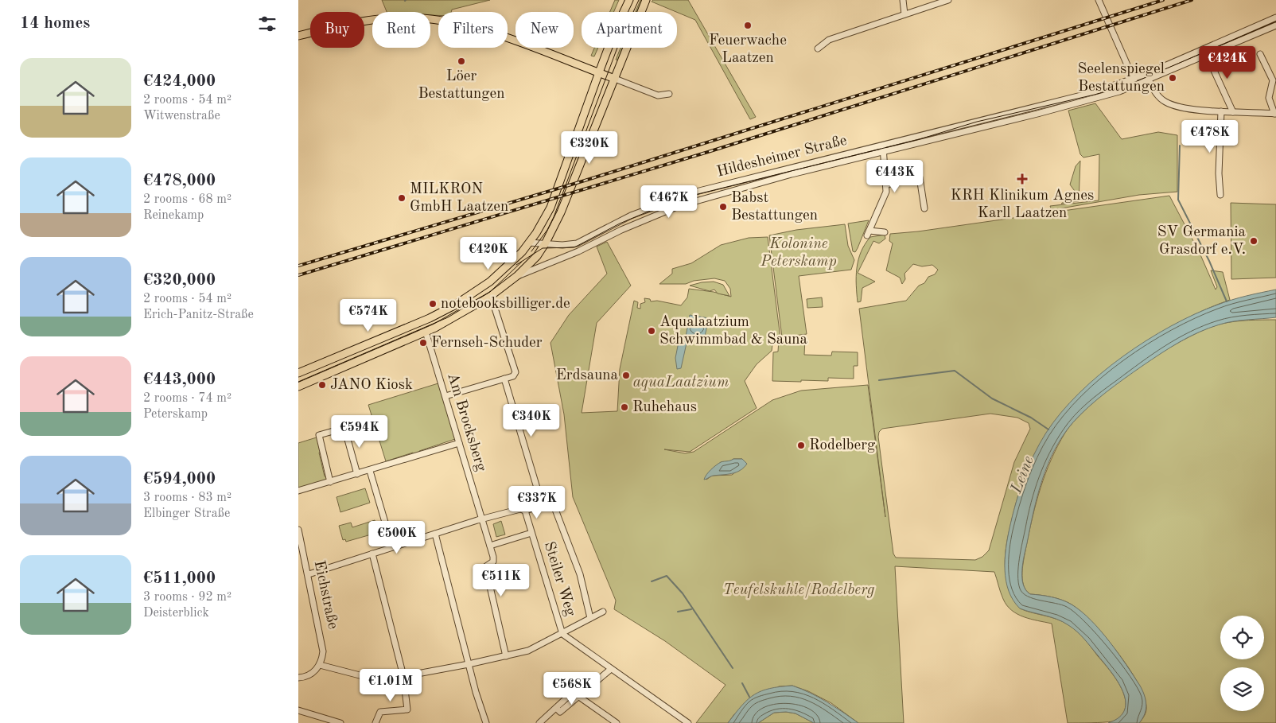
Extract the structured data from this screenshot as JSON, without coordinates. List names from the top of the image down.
{
  "streets": {
    "main road": ["Hildesheimer Straße"],
    "street": ["Am Brocksberg", "Steiler Weg", "Eichstraße"]
  },
  "crossings": [
    ["Hildesheimer Straße", "Am Brocksberg"]
  ],
  "water": ["Leine"],
  "parks": ["Kolonine Peterskamp", "aquaLaatzium", "Teufelskuhle/Rodelberg"],
  "places": {
    "other": [
      "Feuerwache Laatzen",
      "Löer Bestattungen",
      "Seelenspiegel Bestattungen",
      "MILKRON GmbH Laatzen",
      "Babst Bestattungen",
      "SV Germania Grasdorf e.V.",
      "notebooksbilliger.de",
      "Aqualaatzium Schwimmbad & Sauna",
      "Fernseh-Schuder",
      "Erdsauna",
      "JANO Kiosk",
      "Ruhehaus",
      "Rodelberg"
    ],
    "health": ["KRH Klinikum Agnes Karll Laatzen"]
  },
  "page": {
    "heading": "14 homes",
    "chip": [
      "Buy",
      "Rent",
      "Filters",
      "New",
      "Apartment"
    ],
    "price": [
      "€424K",
      "€478K",
      "€320K",
      "€443K",
      "€467K",
      "€420K",
      "€574K",
      "€340K",
      "€594K",
      "€337K",
      "€500K",
      "€511K",
      "€1.01M",
      "€568K"
    ],
    "list": [
      {
        "name": "€424,000",
        "note": "2 rooms · 54 m² · Witwenstraße"
      },
      {
        "name": "€478,000",
        "note": "2 rooms · 68 m² · Reinekamp"
      },
      {
        "name": "€320,000",
        "note": "2 rooms · 54 m² · Erich-Panitz-Straße"
      },
      {
        "name": "€443,000",
        "note": "2 rooms · 74 m² · Peterskamp"
      },
      {
        "name": "€594,000",
        "note": "3 rooms · 83 m² · Elbinger Straße"
      },
      {
        "name": "€511,000",
        "note": "3 rooms · 92 m² · Deisterblick"
      }
    ]
  }
}
